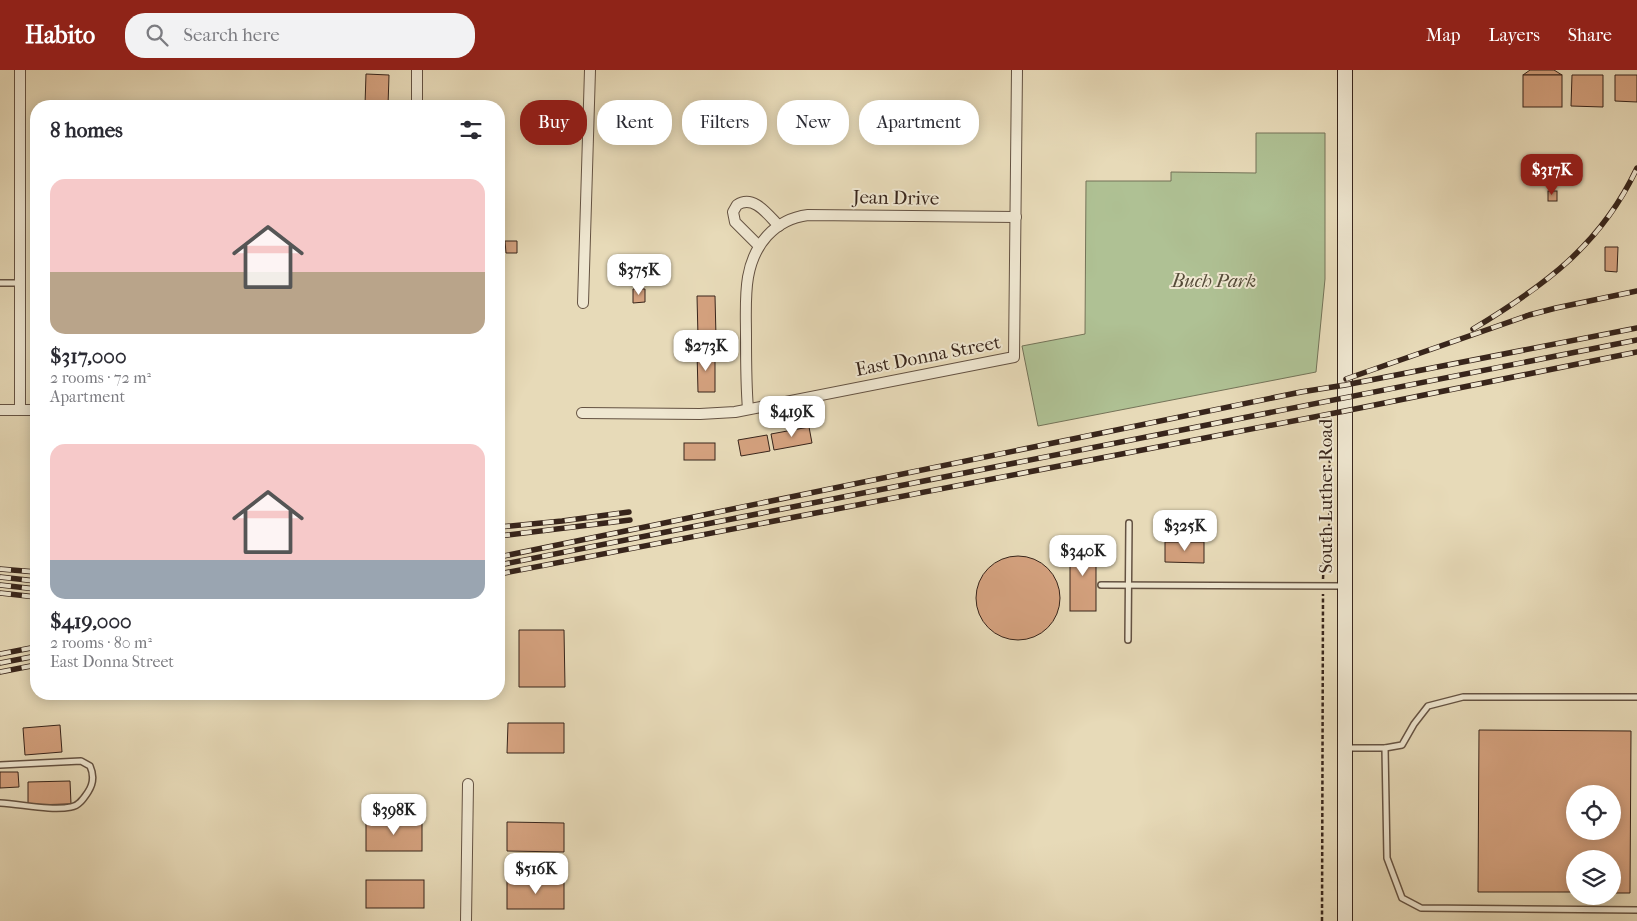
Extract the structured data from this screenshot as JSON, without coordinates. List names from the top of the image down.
{
  "streets": {
    "street": ["Jean Drive", "East Donna Street", "South Luther Road"]
  },
  "crossings": [
    ["Jean Drive", "East Donna Street"]
  ],
  "parks": ["Buch Park"],
  "page": {
    "header": "Habito",
    "search": "Search here",
    "nav": ["Map", "Layers", "Share"],
    "chip": [
      "Buy",
      "Rent",
      "Filters",
      "New",
      "Apartment"
    ],
    "heading": "8 homes",
    "price": [
      "$317K",
      "$375K",
      "$273K",
      "$419K",
      "$325K",
      "$340K",
      "$398K",
      "$516K"
    ],
    "list": [
      {
        "name": "$317,000",
        "note": "2 rooms · 72 m² · Apartment"
      },
      {
        "name": "$419,000",
        "note": "2 rooms · 80 m² · East Donna Street"
      }
    ]
  }
}
